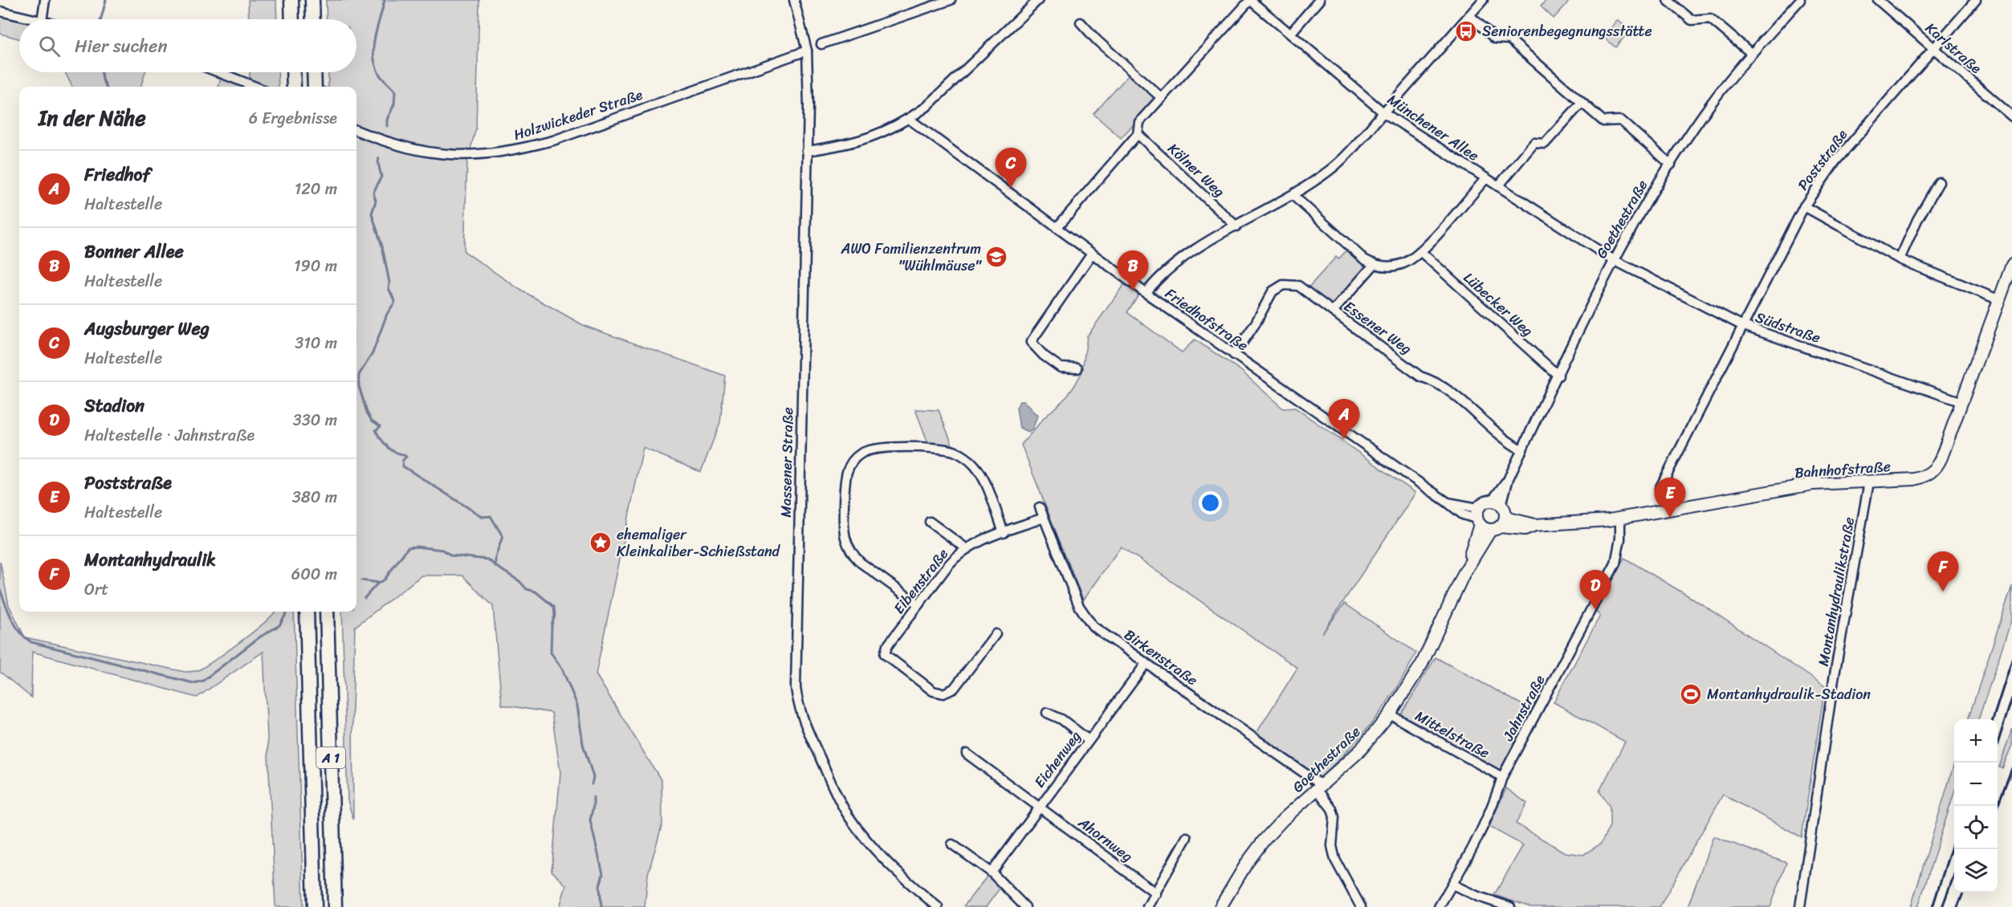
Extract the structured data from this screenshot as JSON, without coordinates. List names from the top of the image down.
{
  "streets": {
    "highway": ["A 1"],
    "main road": ["Goethestraße", "Bahnhofstraße"],
    "street": [
      "Karlstraße",
      "Holzwickeder Straße",
      "Münchener Allee",
      "Poststraße",
      "Kölner Weg",
      "Lübecker Weg",
      "Friedhofstraße",
      "Essener Weg",
      "Südstraße",
      "Massener Straße",
      "Eibenstraße",
      "Montanhydraulikstraße",
      "Birkenstraße",
      "Jahnstraße",
      "Mittelstraße",
      "Eichenweg",
      "Ahornweg"
    ]
  },
  "crossings": [
    ["Karlstraße", "Poststraße"],
    ["Holzwickeder Straße", "Massener Straße"],
    ["Münchener Allee", "Goethestraße"],
    ["Münchener Allee", "Südstraße"],
    ["Poststraße", "Südstraße"],
    ["Goethestraße", "Lübecker Weg"],
    ["Goethestraße", "Friedhofstraße"],
    ["Goethestraße", "Essener Weg"],
    ["Goethestraße", "Südstraße"],
    ["Goethestraße", "Bahnhofstraße"],
    ["Goethestraße", "Birkenstraße"],
    ["Goethestraße", "Mittelstraße"],
    ["Friedhofstraße", "Essener Weg"],
    ["Friedhofstraße", "Bahnhofstraße"],
    ["Südstraße", "Bahnhofstraße"],
    ["Bahnhofstraße", "Montanhydraulikstraße"],
    ["Bahnhofstraße", "Jahnstraße"],
    ["Eibenstraße", "Birkenstraße"],
    ["Birkenstraße", "Eichenweg"],
    ["Jahnstraße", "Mittelstraße"],
    ["Eichenweg", "Ahornweg"]
  ],
  "places": {
    "bus stop": ["Seniorenbegegnungsstätte"],
    "school or university": ["AWO Familienzentrum \"Wühlmäuse\""],
    "place": ["ehemaliger Kleinkaliber-Schießstand"],
    "sports": ["Montanhydraulik-Stadion"]
  },
  "page": {
    "search": "Hier suchen",
    "heading": ["In der Nähe", "6 Ergebnisse"],
    "pins": [
      "C",
      "B",
      "A",
      "E",
      "F",
      "D"
    ],
    "list": [
      {
        "mark": "A",
        "name": "Friedhof",
        "note": "Haltestelle",
        "value": "120 m"
      },
      {
        "mark": "B",
        "name": "Bonner Allee",
        "note": "Haltestelle",
        "value": "190 m"
      },
      {
        "mark": "C",
        "name": "Augsburger Weg",
        "note": "Haltestelle",
        "value": "310 m"
      },
      {
        "mark": "D",
        "name": "Stadion",
        "note": "Haltestelle · Jahnstraße",
        "value": "330 m"
      },
      {
        "mark": "E",
        "name": "Poststraße",
        "note": "Haltestelle",
        "value": "380 m"
      },
      {
        "mark": "F",
        "name": "Montanhydraulik",
        "note": "Ort",
        "value": "600 m"
      }
    ],
    "map_buttons": ["+", "−"]
  }
}
